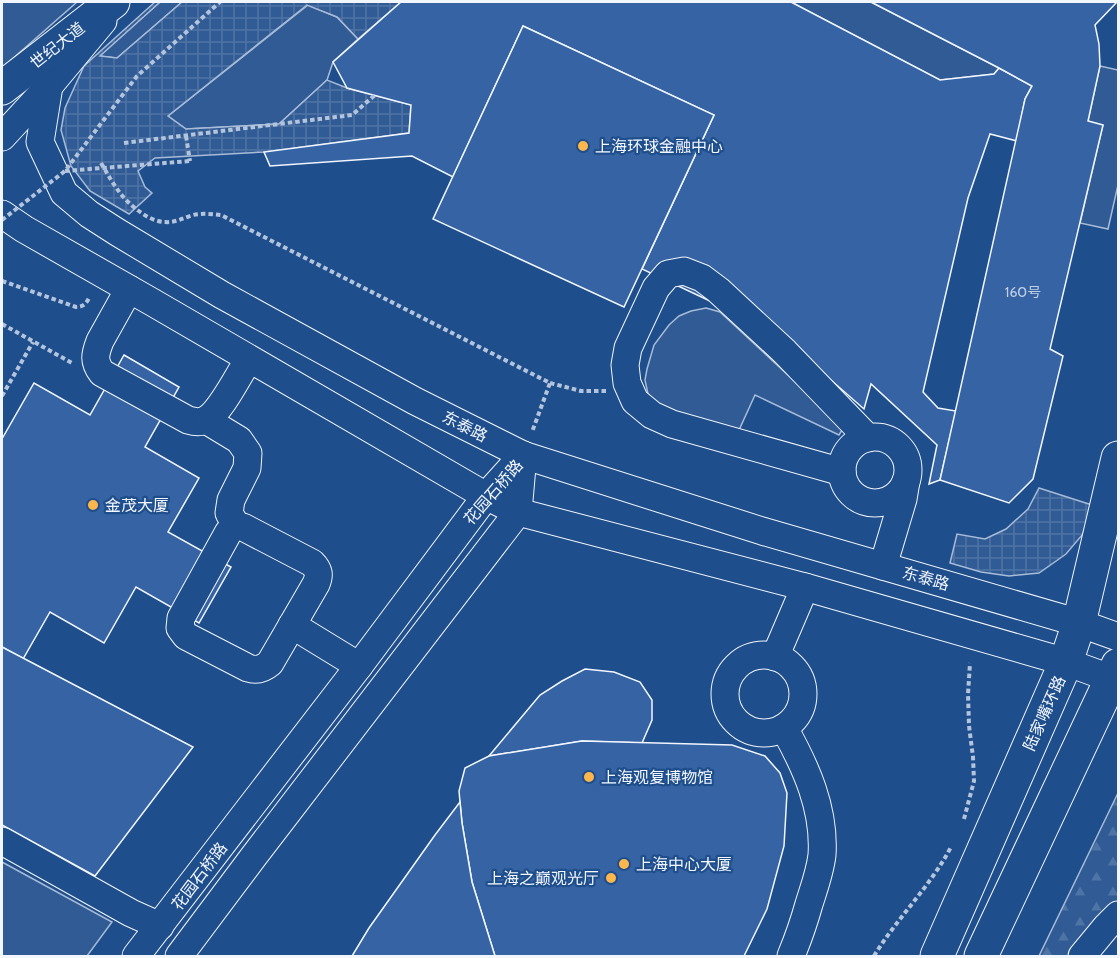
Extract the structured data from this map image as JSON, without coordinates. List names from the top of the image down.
{
  "streets": {
    "main road": ["世纪大道", "陆家嘴环路"],
    "street": ["东泰路", "花园石桥路"]
  },
  "crossings": [
    ["东泰路", "花园石桥路"],
    ["东泰路", "陆家嘴环路"]
  ],
  "places": [
    "上海环球金融中心",
    "金茂大厦",
    "上海观复博物馆",
    "上海中心大厦",
    "上海之巅观光厅"
  ],
  "house_numbers": ["160号"]
}
